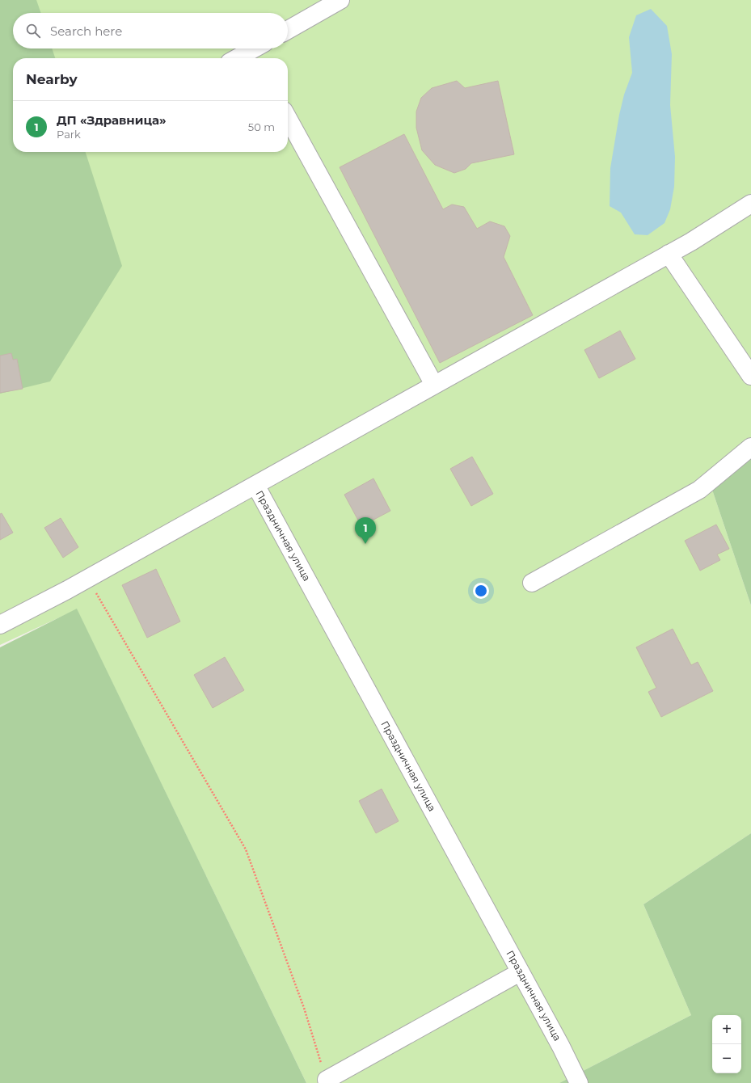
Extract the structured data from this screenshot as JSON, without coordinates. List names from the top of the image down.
{
  "streets": {
    "street": ["Праздничная улица"]
  },
  "page": {
    "search": "Search here",
    "heading": "Nearby",
    "list": [
      {
        "mark": "1",
        "name": "ДП «Здравница»",
        "note": "Park",
        "value": "50 m"
      }
    ],
    "pins": "1",
    "map_buttons": ["+", "−"]
  }
}
